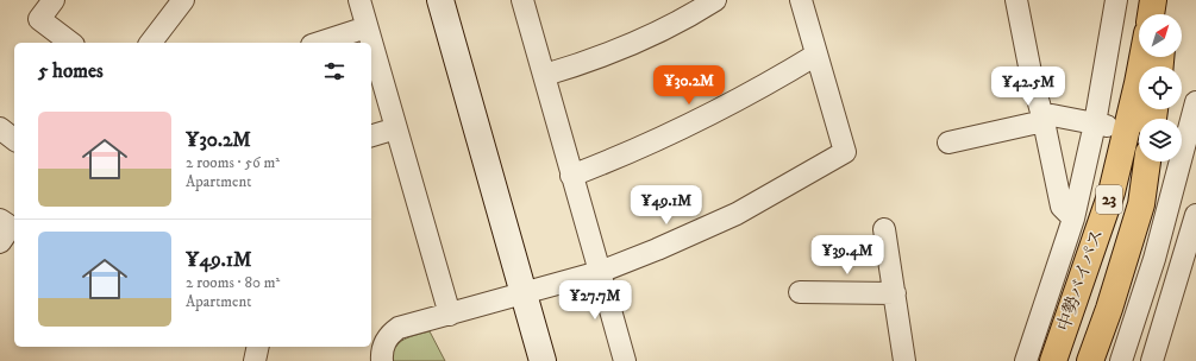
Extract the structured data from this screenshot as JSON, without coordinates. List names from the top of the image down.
{
  "streets": {
    "highway": ["23", "中勢バイパス"]
  },
  "north": "top right",
  "page": {
    "heading": "5 homes",
    "price": [
      "¥30.2M",
      "¥42.5M",
      "¥49.1M",
      "¥39.4M",
      "¥27.7M"
    ],
    "list": [
      {
        "name": "¥30.2M",
        "note": "2 rooms · 56 m² · Apartment"
      },
      {
        "name": "¥49.1M",
        "note": "2 rooms · 80 m² · Apartment"
      }
    ]
  }
}
